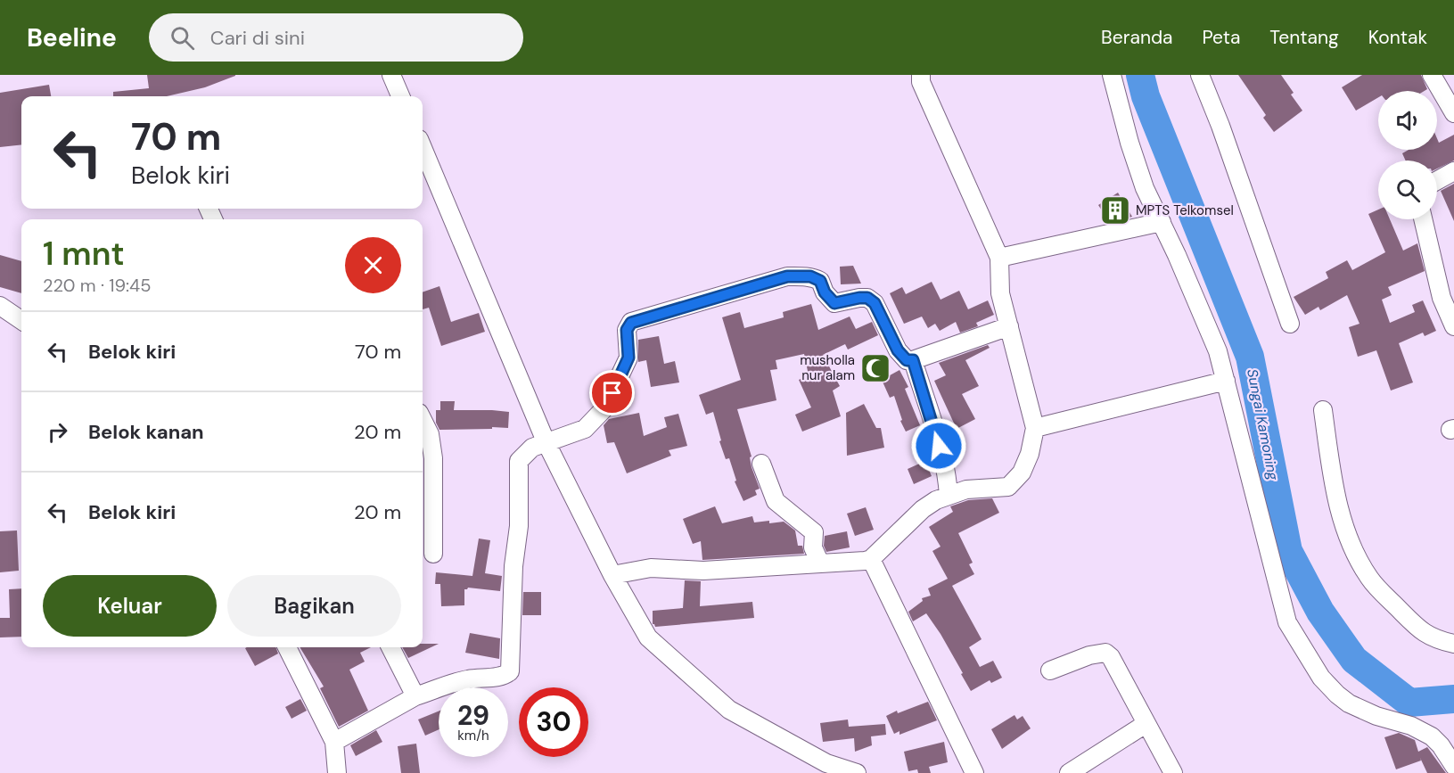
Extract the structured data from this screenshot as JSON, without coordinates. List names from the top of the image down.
{
  "water": ["Sungai Kamoning"],
  "places": {
    "building": ["MPTS Telkomsel"],
    "mosque": ["musholla nur alam"]
  },
  "page": {
    "header": "Beeline",
    "search": "Cari di sini",
    "nav": [
      "Beranda",
      "Peta",
      "Tentang",
      "Kontak"
    ],
    "turn": ["70 m", "Belok kiri"],
    "heading": ["1 mnt", "220 m · 19:45"],
    "list": [
      {
        "name": "Belok kiri",
        "value": "70 m"
      },
      {
        "name": "Belok kanan",
        "value": "20 m"
      },
      {
        "name": "Belok kiri",
        "value": "20 m"
      }
    ],
    "buttons": ["Keluar", "Bagikan"],
    "speed": "29 km/h",
    "limit": "30"
  }
}
